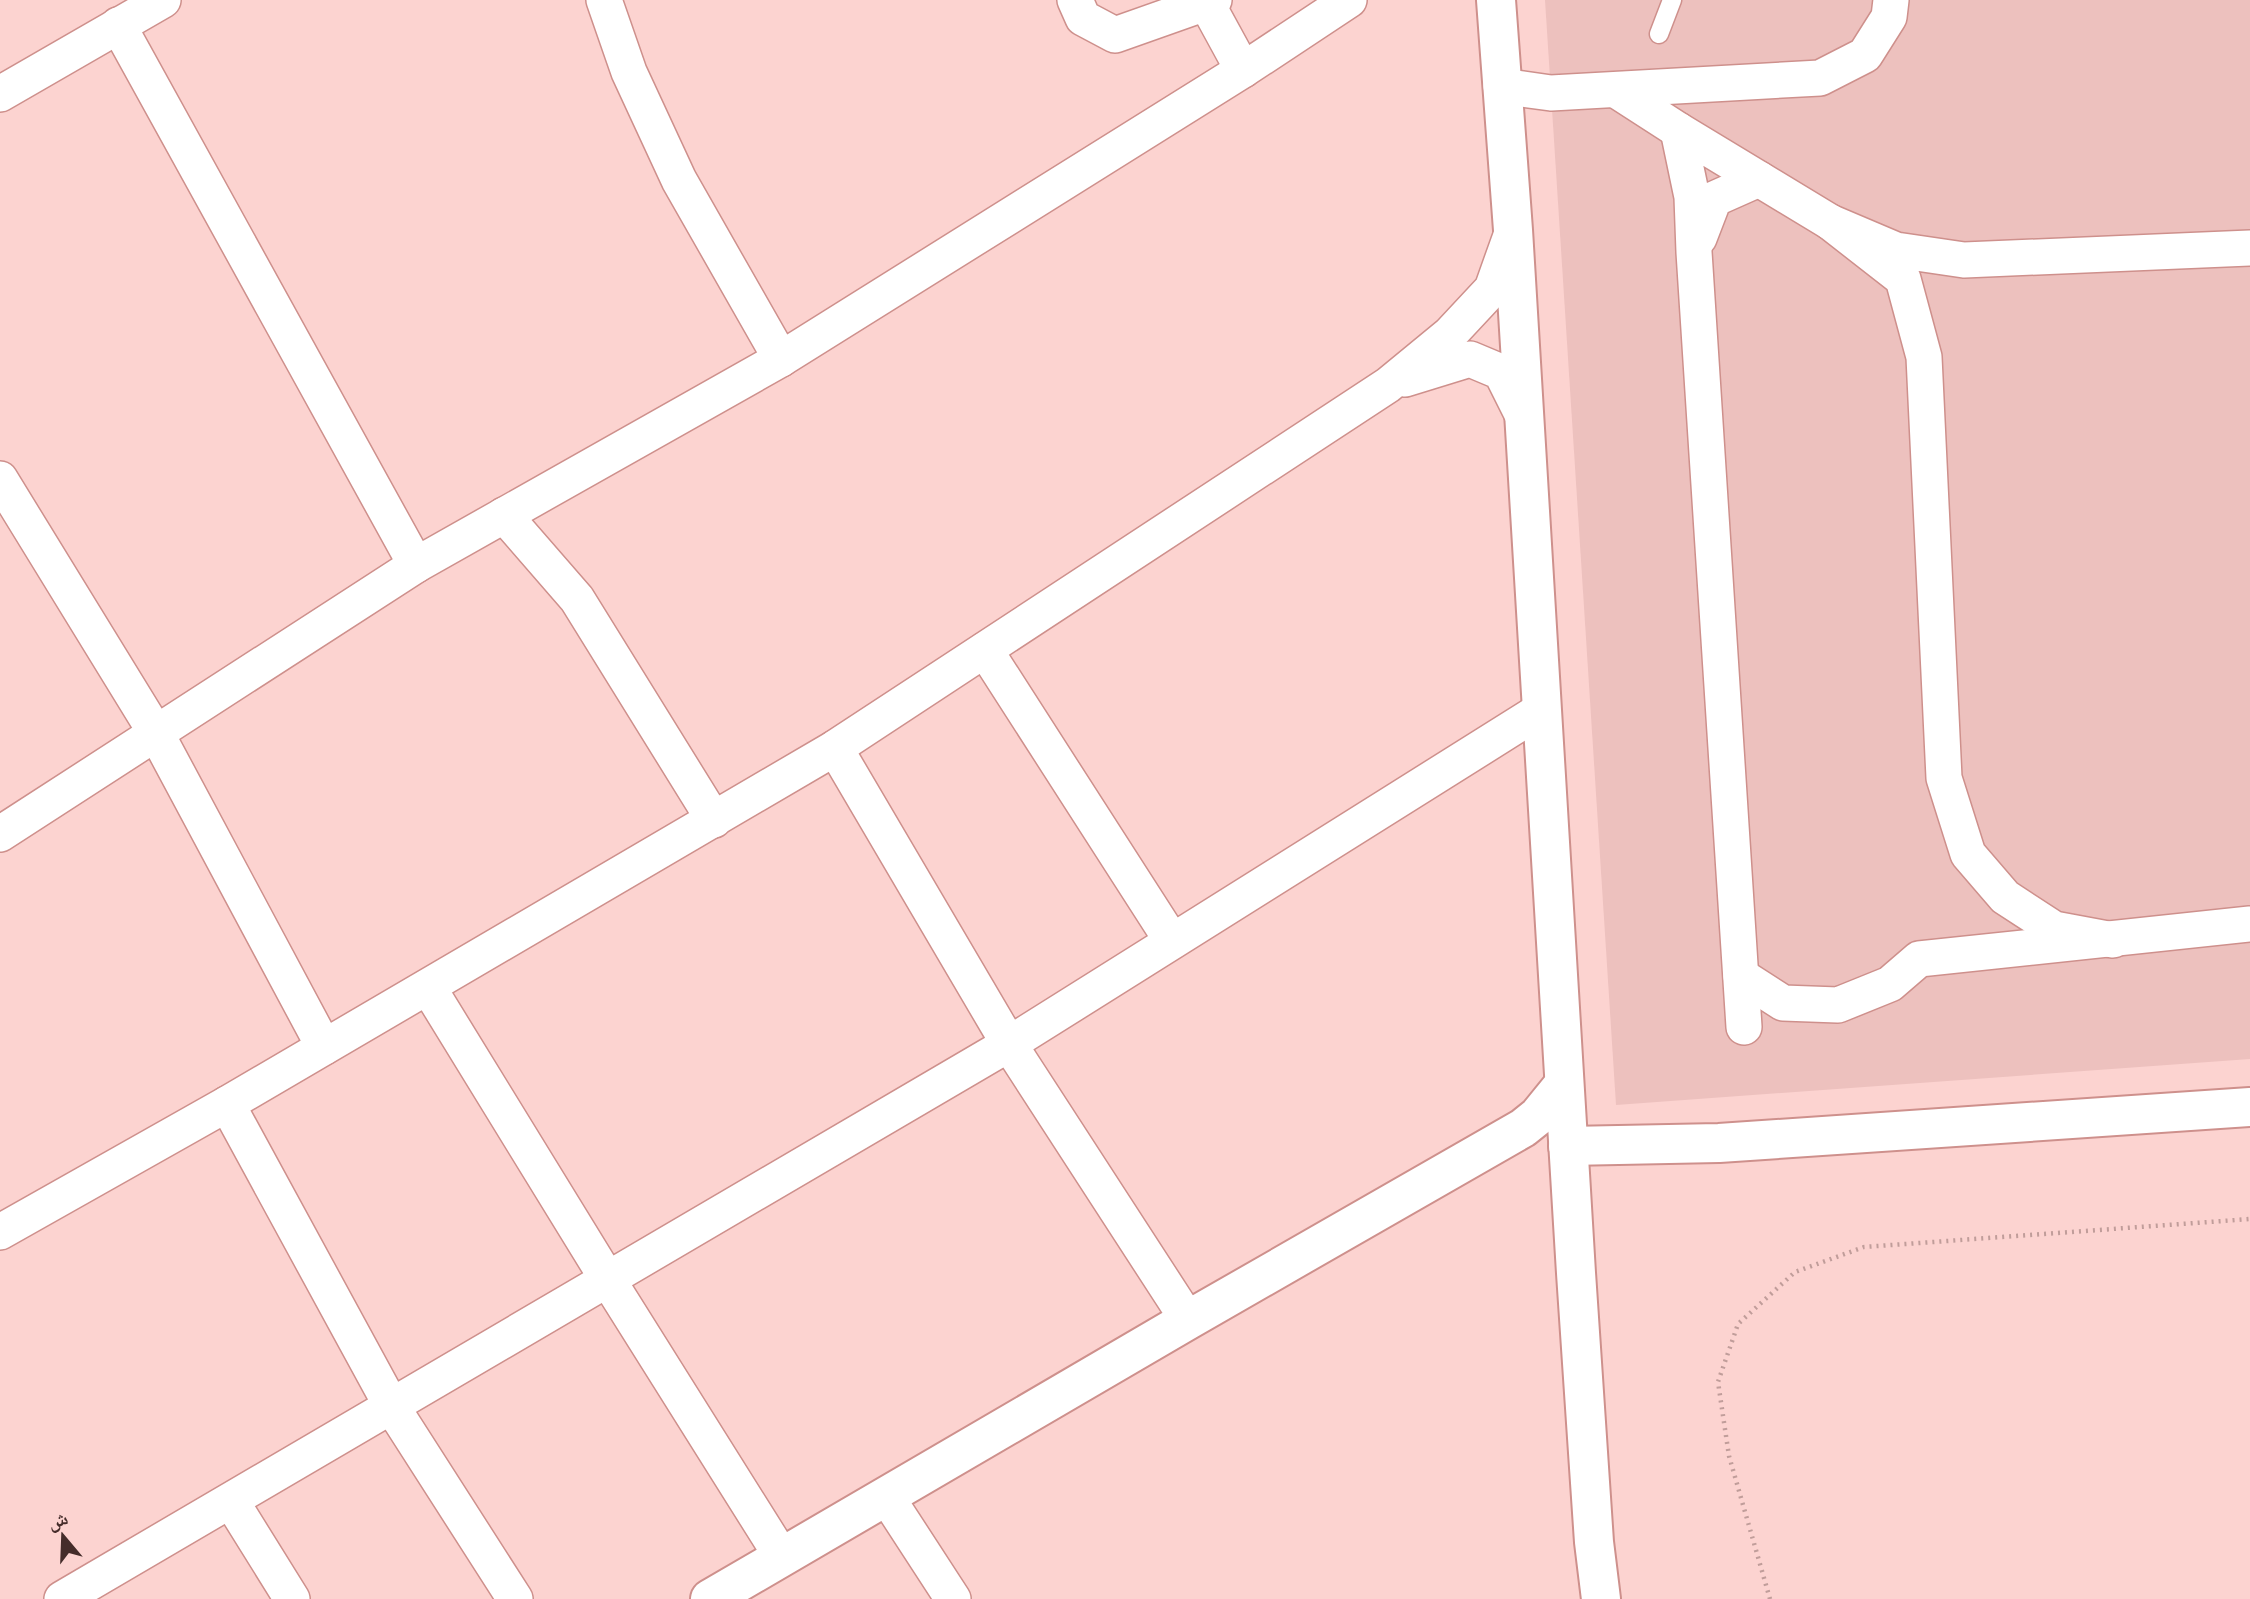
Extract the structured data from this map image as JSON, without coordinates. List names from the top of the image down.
{
  "north": "top"
}
